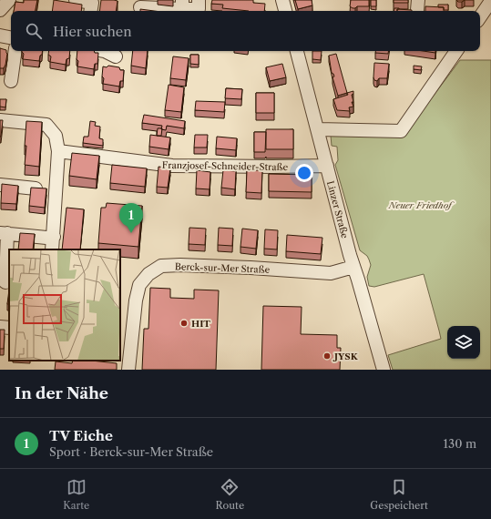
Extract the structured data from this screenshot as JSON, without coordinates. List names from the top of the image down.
{
  "streets": {
    "street": ["Franzjosef-Schneider-Straße", "Linzer Straße", "Berck-sur-Mer Straße"]
  },
  "crossings": [
    ["Franzjosef-Schneider-Straße", "Linzer Straße"],
    ["Linzer Straße", "Berck-sur-Mer Straße"]
  ],
  "parks": ["Neuer Friedhof"],
  "places": ["HIT", "JYSK"],
  "page": {
    "search": "Hier suchen",
    "pins": "1",
    "heading": "In der Nähe",
    "list": [
      {
        "mark": "1",
        "name": "TV Eiche",
        "note": "Sport · Berck-sur-Mer Straße",
        "value": "130 m"
      }
    ],
    "nav": ["Karte", "Route", "Gespeichert"]
  }
}
